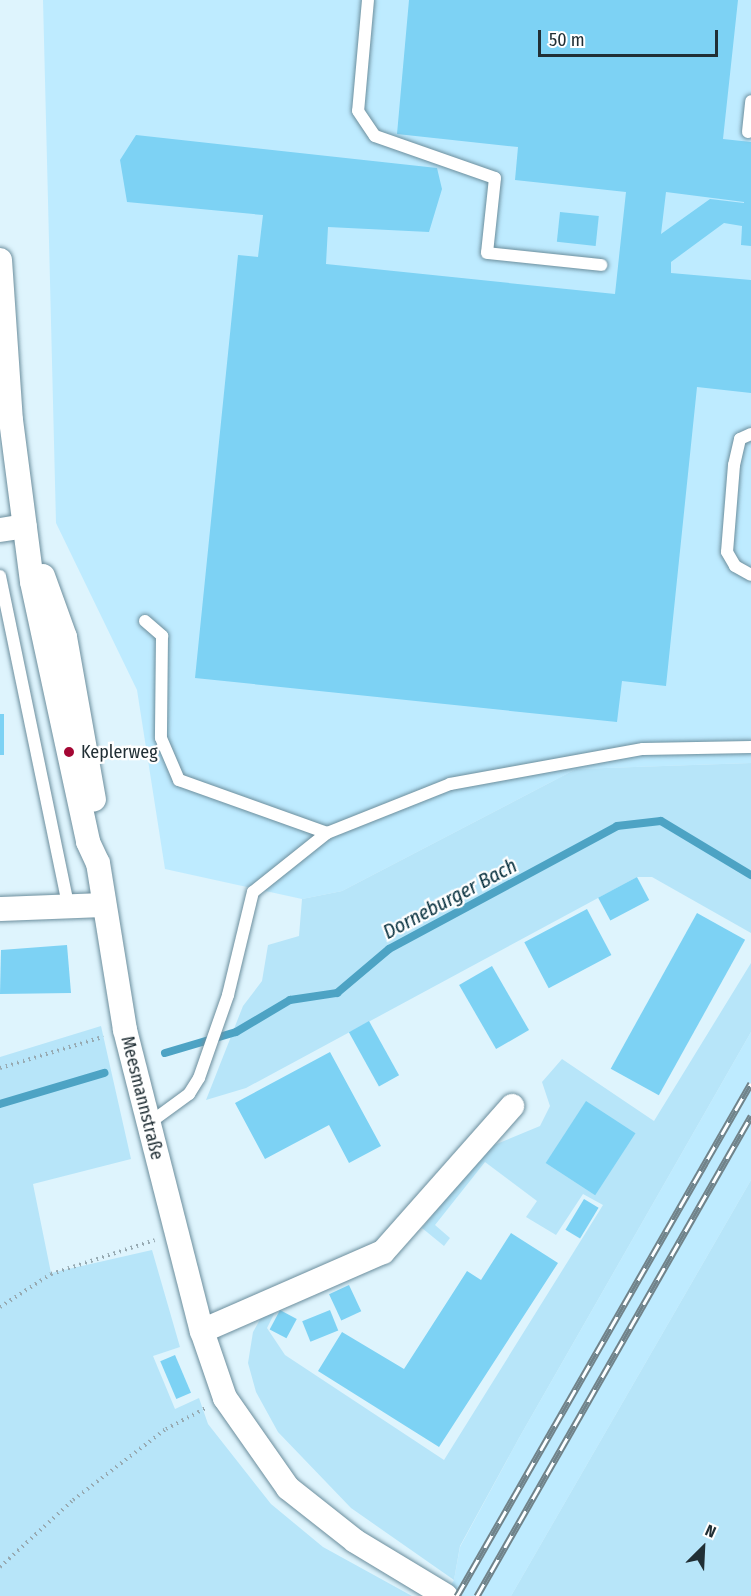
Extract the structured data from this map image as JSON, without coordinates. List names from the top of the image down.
{
  "streets": {
    "street": ["Meesmannstraße"]
  },
  "water": ["Dorneburger Bach"],
  "places": ["Keplerweg"],
  "scale_bar": "50 m",
  "north": "top right"
}
